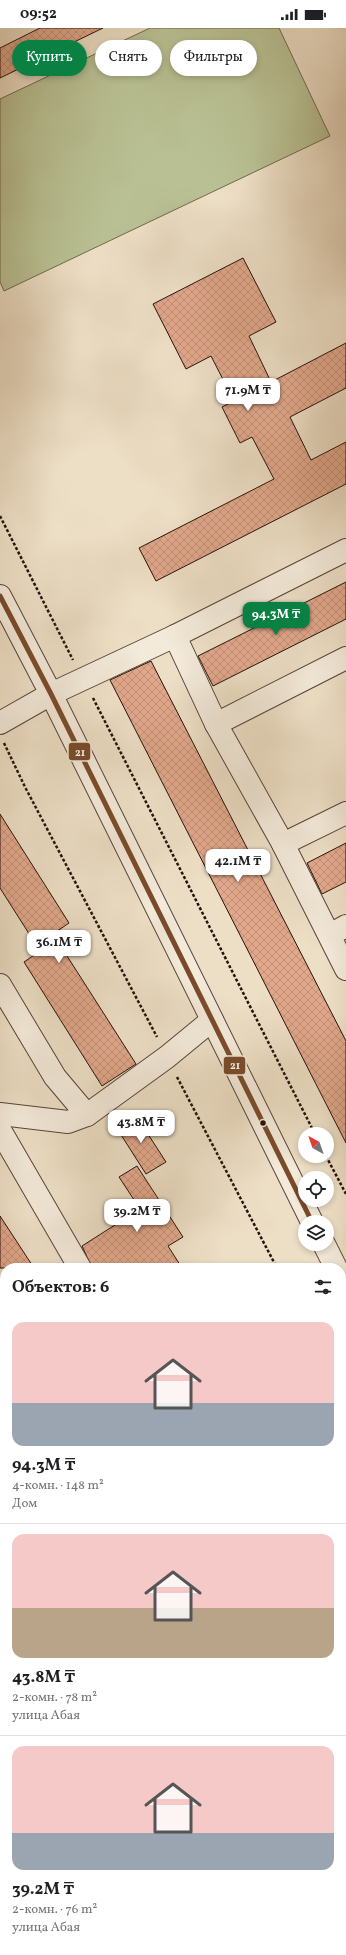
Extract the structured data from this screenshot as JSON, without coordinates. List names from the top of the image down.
{
  "lines": ["transit line 21"],
  "north": "top left",
  "page": {
    "status": "09:52",
    "chip": ["Купить", "Снять", "Фильтры"],
    "price": [
      "71.9M ₸",
      "94.3M ₸",
      "42.1M ₸",
      "36.1M ₸",
      "43.8M ₸",
      "39.2M ₸"
    ],
    "heading": "Объектов: 6",
    "list": [
      {
        "name": "94.3M ₸",
        "note": "4-комн. · 148 m² · Дом"
      },
      {
        "name": "43.8M ₸",
        "note": "2-комн. · 78 m² · улица Абая"
      },
      {
        "name": "39.2M ₸",
        "note": "2-комн. · 76 m² · улица Абая"
      }
    ]
  }
}
